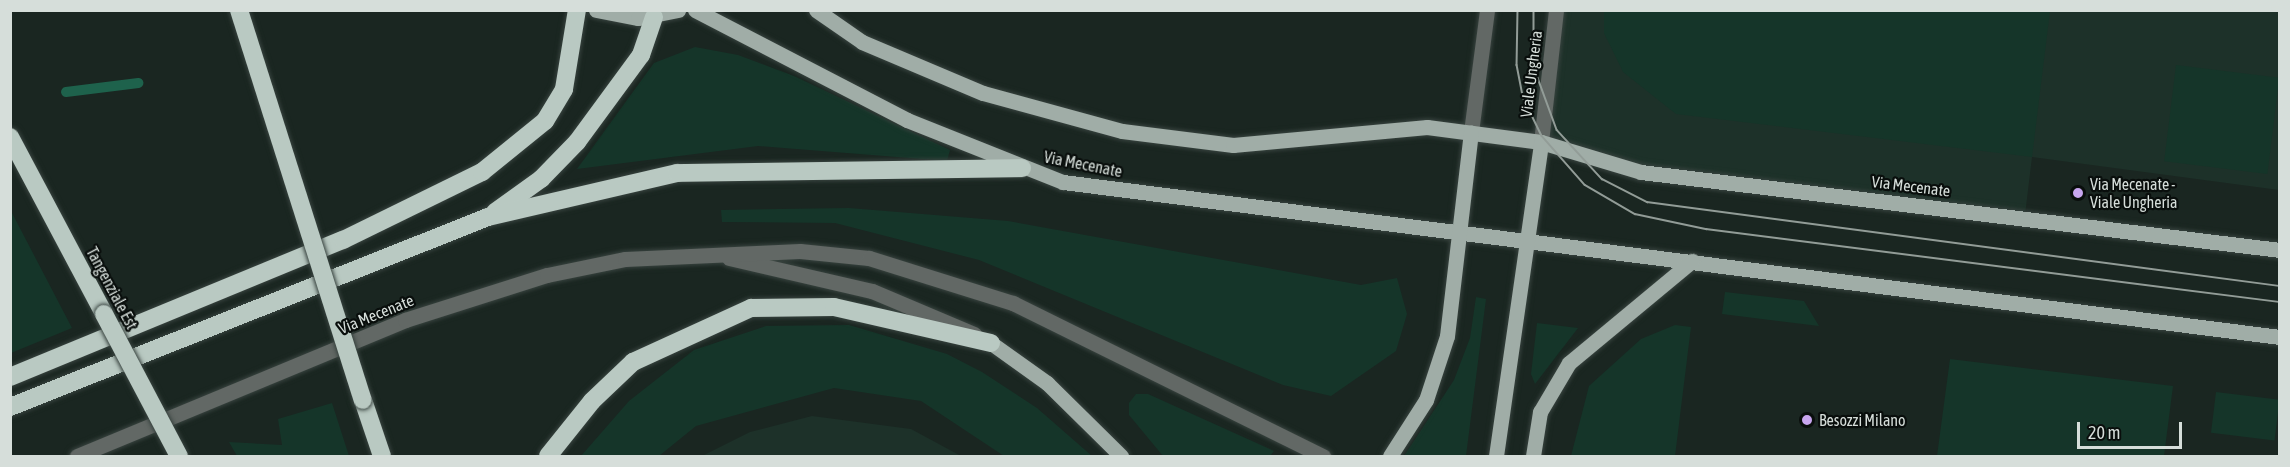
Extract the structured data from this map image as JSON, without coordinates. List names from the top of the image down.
{
  "streets": {
    "highway": ["Tangenziale Est"],
    "main road": ["Via Mecenate"],
    "street": ["Viale Ungheria"]
  },
  "crossings": [
    ["Viale Ungheria", "Via Mecenate"]
  ],
  "places": ["Via Mecenate - Viale Ungheria", "Besozzi Milano"],
  "scale_bar": "20 m"
}
